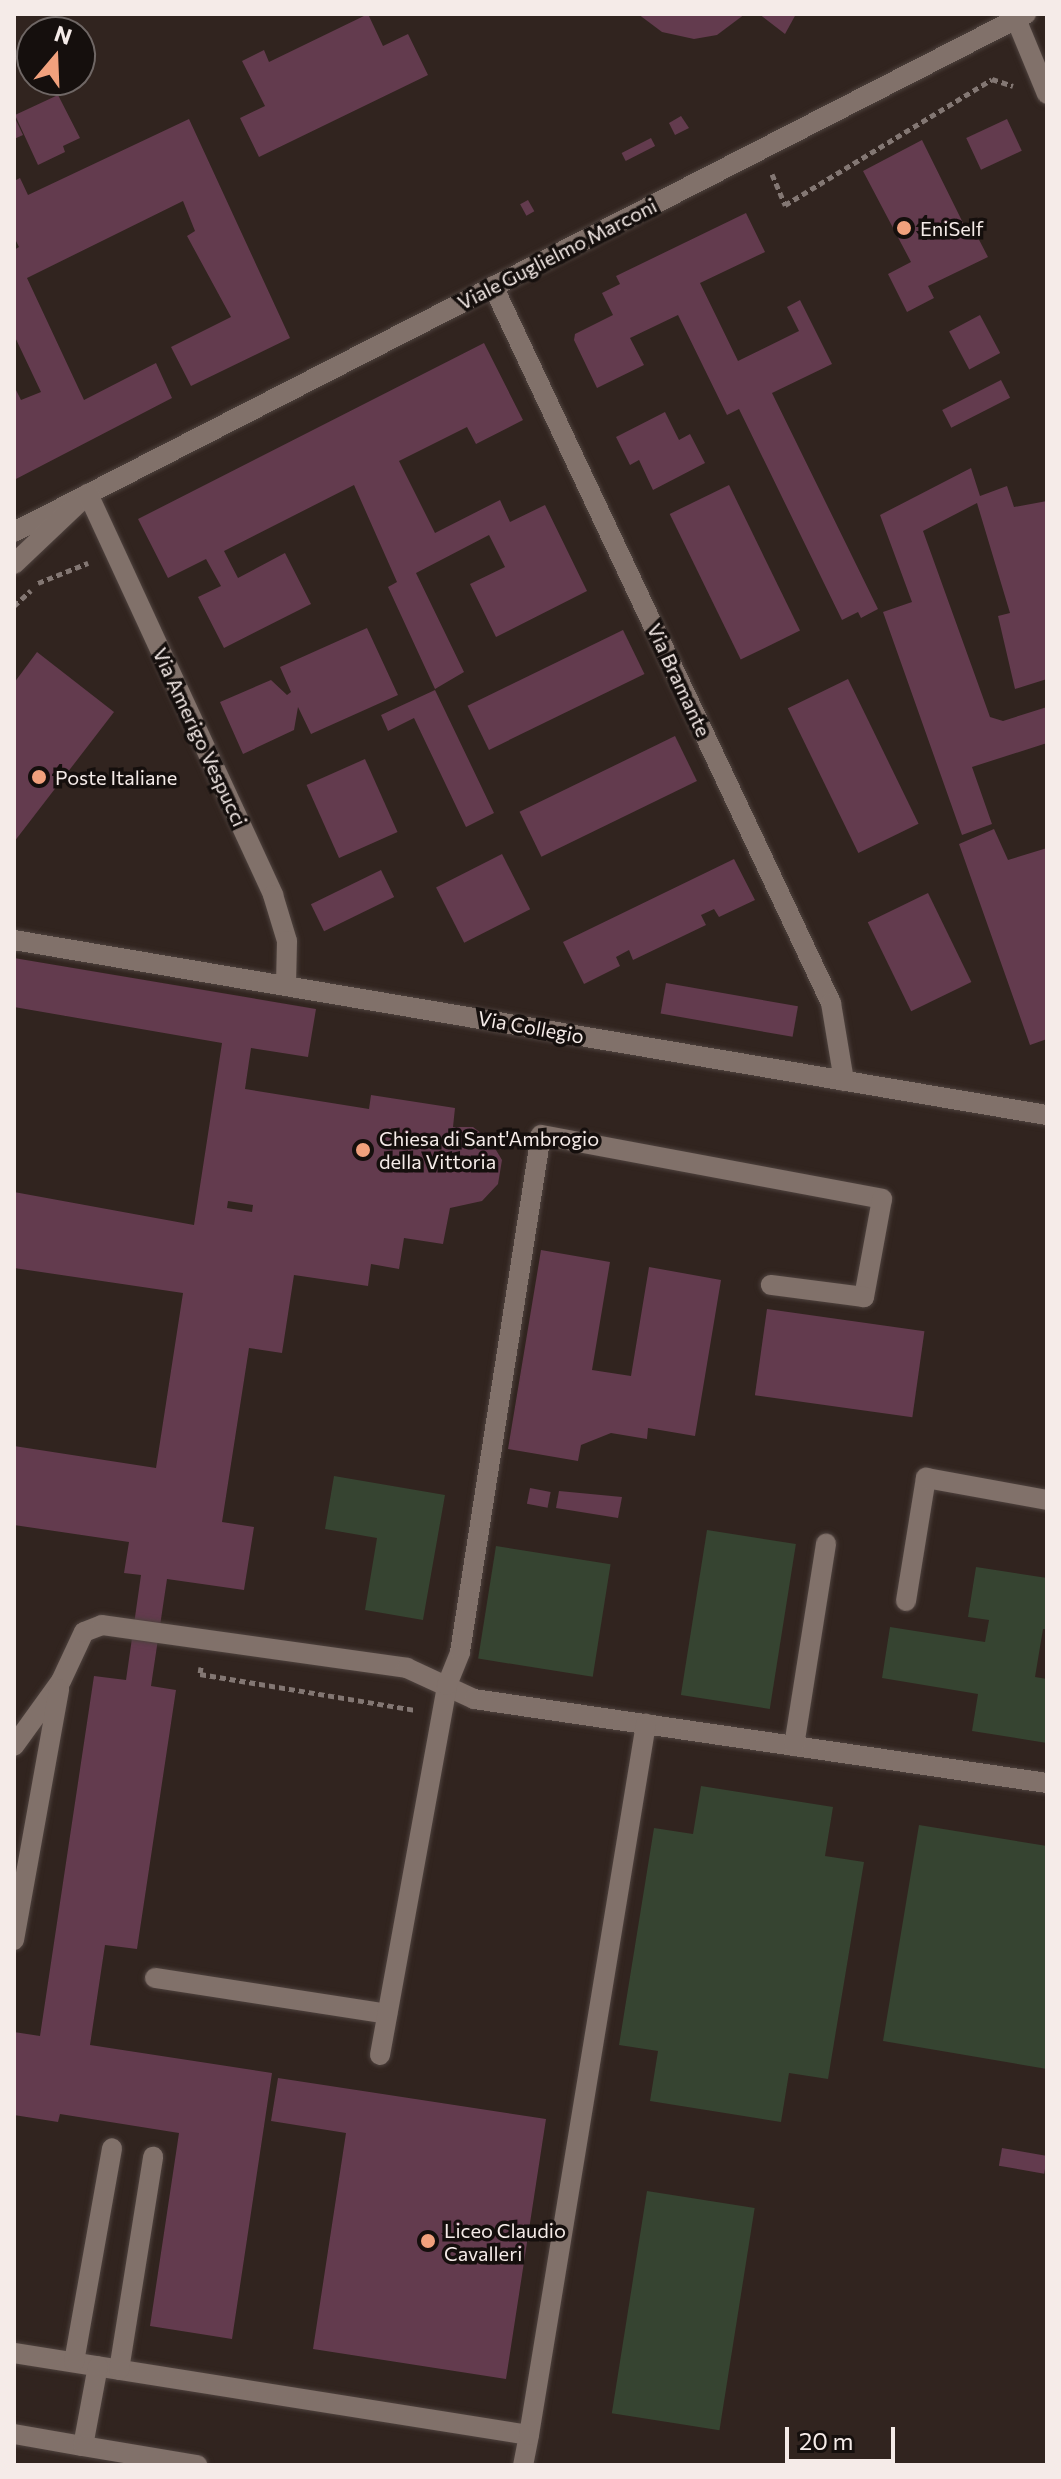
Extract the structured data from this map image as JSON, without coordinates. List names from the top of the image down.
{
  "streets": {
    "street": [
      "Viale Guglielmo Marconi",
      "Via Bramante",
      "Via Amerigo Vespucci",
      "Via Collegio"
    ]
  },
  "crossings": [
    ["Viale Guglielmo Marconi", "Via Bramante"],
    ["Viale Guglielmo Marconi", "Via Amerigo Vespucci"],
    ["Via Bramante", "Via Collegio"],
    ["Via Amerigo Vespucci", "Via Collegio"]
  ],
  "places": [
    "EniSelf",
    "Poste Italiane",
    "Chiesa di Sant'Ambrogio della Vittoria",
    "Liceo Claudio Cavalleri"
  ],
  "scale_bar": "20 m",
  "north": "top"
}
